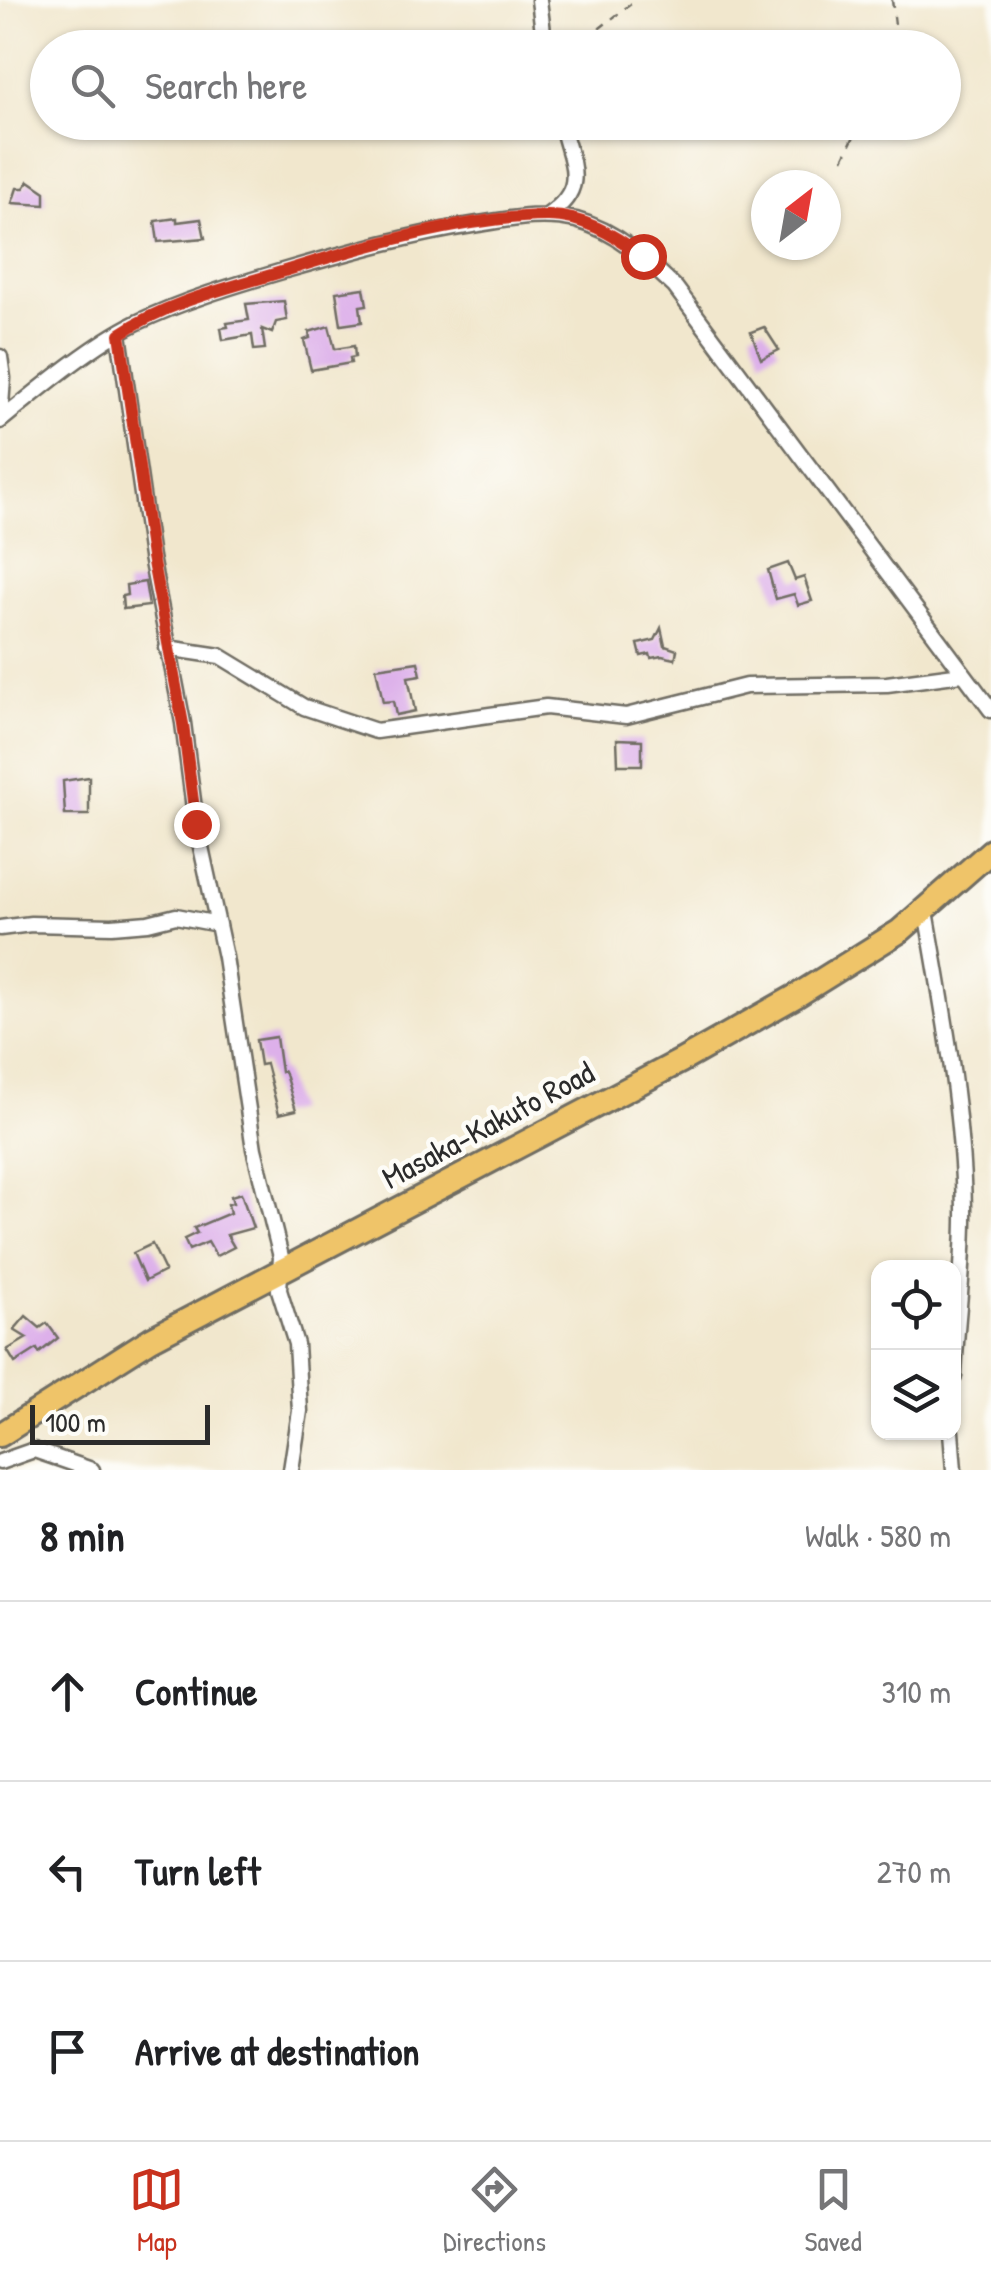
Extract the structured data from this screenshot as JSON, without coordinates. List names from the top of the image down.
{
  "streets": {
    "highway": ["Masaka-Kakuto Road"]
  },
  "scale_bar": "100 m",
  "north": "top right",
  "page": {
    "search": "Search here",
    "scale": "100 m",
    "heading": ["8 min", "Walk · 580 m"],
    "list": [
      ["Continue", "310 m"],
      ["Turn left", "270 m"],
      "Arrive at destination"
    ],
    "nav": ["Map", "Directions", "Saved"]
  }
}
